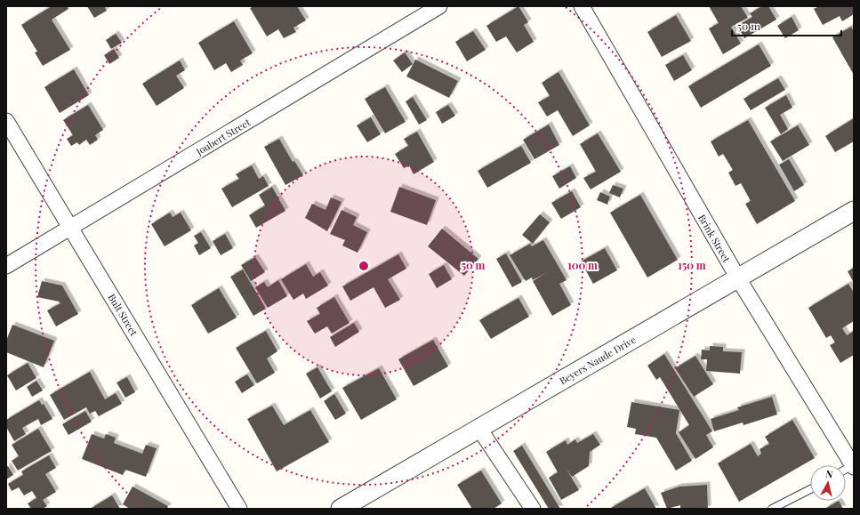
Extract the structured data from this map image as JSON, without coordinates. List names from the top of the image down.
{
  "streets": {
    "street": [
      "Joubert Street",
      "Brink Street",
      "Bult Street",
      "Beyers Naude Drive"
    ]
  },
  "crossings": [
    ["Joubert Street", "Bult Street"],
    ["Brink Street", "Beyers Naude Drive"]
  ],
  "scale_bar": "50 m",
  "north": "top",
  "rings": ["50 m", "100 m", "150 m"]
}
